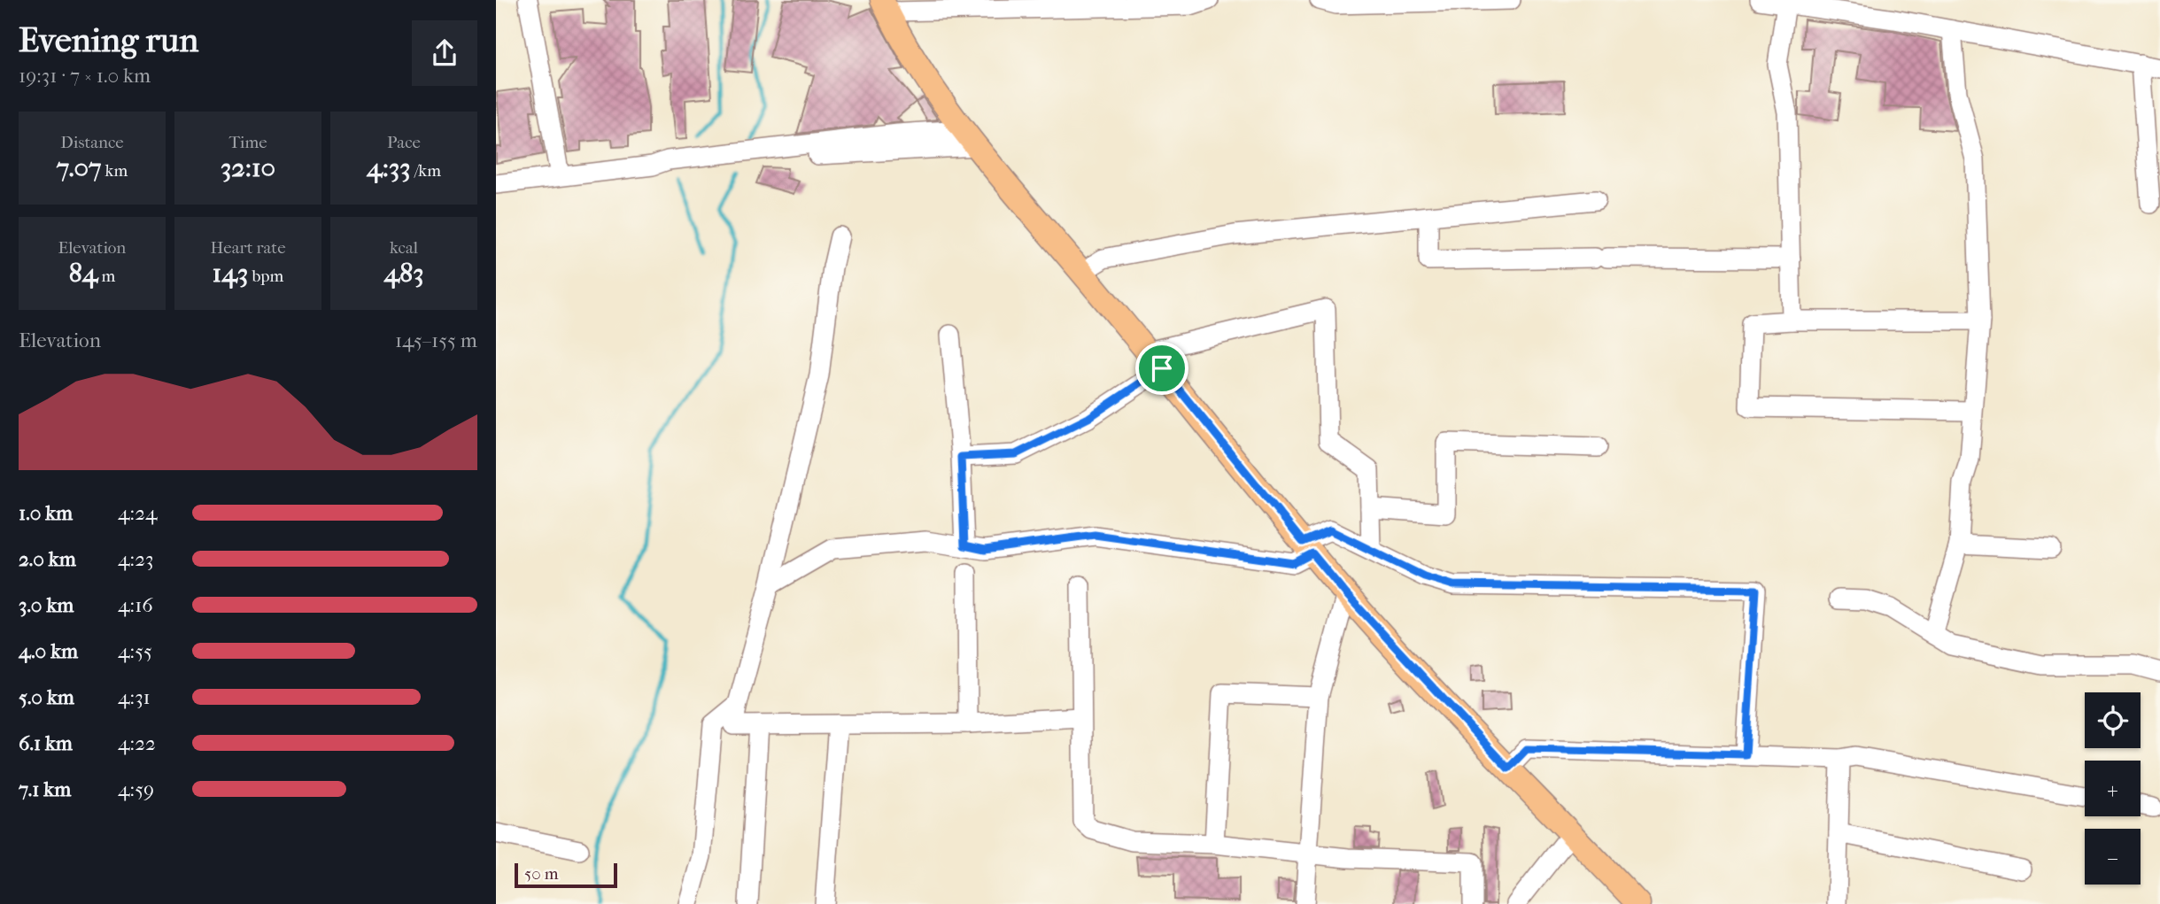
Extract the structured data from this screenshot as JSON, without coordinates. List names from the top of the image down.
{
  "scale_bar": "50 m",
  "page": {
    "heading": ["Evening run", "19:31 · 7 × 1.0 km"],
    "stats": [
      ["Distance", "7.07 km"],
      ["Time", "32:10"],
      ["Pace", "4:33 /km"],
      ["Elevation", "84 m"],
      ["Heart rate", "143 bpm"],
      ["kcal", "483"]
    ],
    "chart": ["Elevation", "145–155 m"],
    "list": [
      {
        "name": "1.0 km",
        "note": "4:24"
      },
      {
        "name": "2.0 km",
        "note": "4:23"
      },
      {
        "name": "3.0 km",
        "note": "4:16"
      },
      {
        "name": "4.0 km",
        "note": "4:55"
      },
      {
        "name": "5.0 km",
        "note": "4:31"
      },
      {
        "name": "6.1 km",
        "note": "4:22"
      },
      {
        "name": "7.1 km",
        "note": "4:59"
      }
    ],
    "map_buttons": ["+", "−"],
    "scale": "50 m"
  }
}
